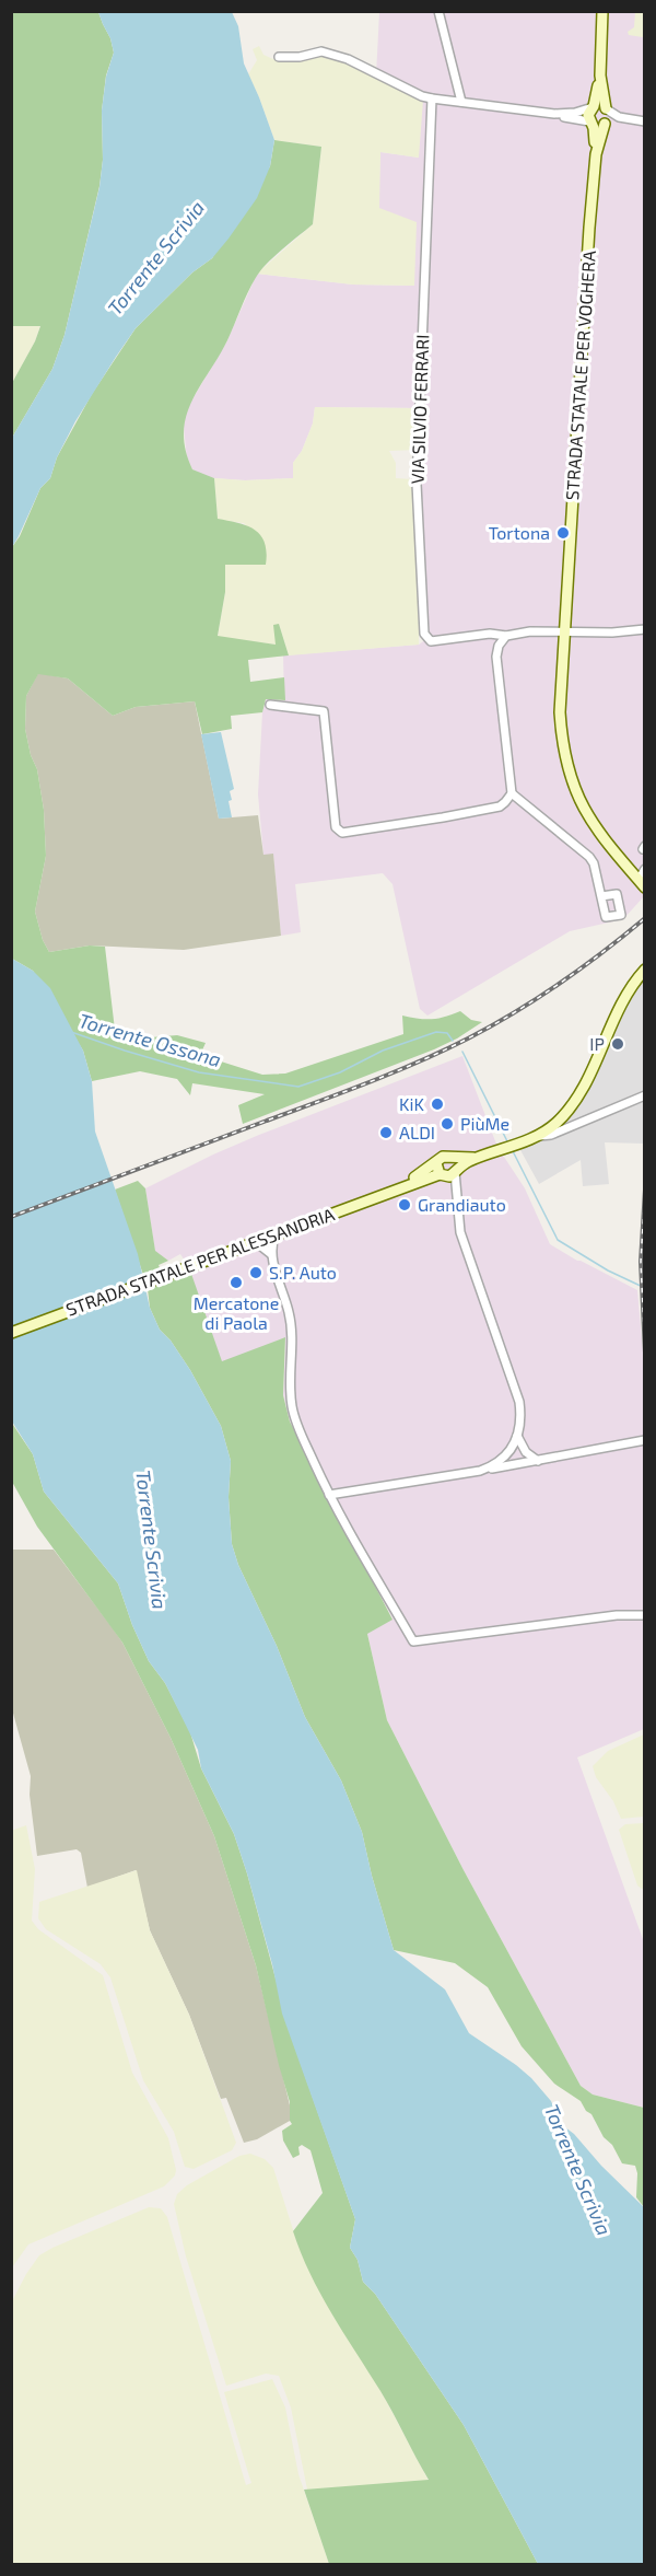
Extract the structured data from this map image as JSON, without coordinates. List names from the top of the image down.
{
  "streets": {
    "main road": ["STRADA STATALE PER VOGHERA", "STRADA STATALE PER ALESSANDRIA"],
    "street": ["VIA SILVIO FERRARI"]
  },
  "water": ["Torrente Scrivia", "Torrente Ossona"],
  "places": [
    "Tortona",
    "IP",
    "KiK",
    "PiùMe",
    "ALDI",
    "Grandiauto",
    "S.P. Auto",
    "Mercatone di Paola"
  ]
}
